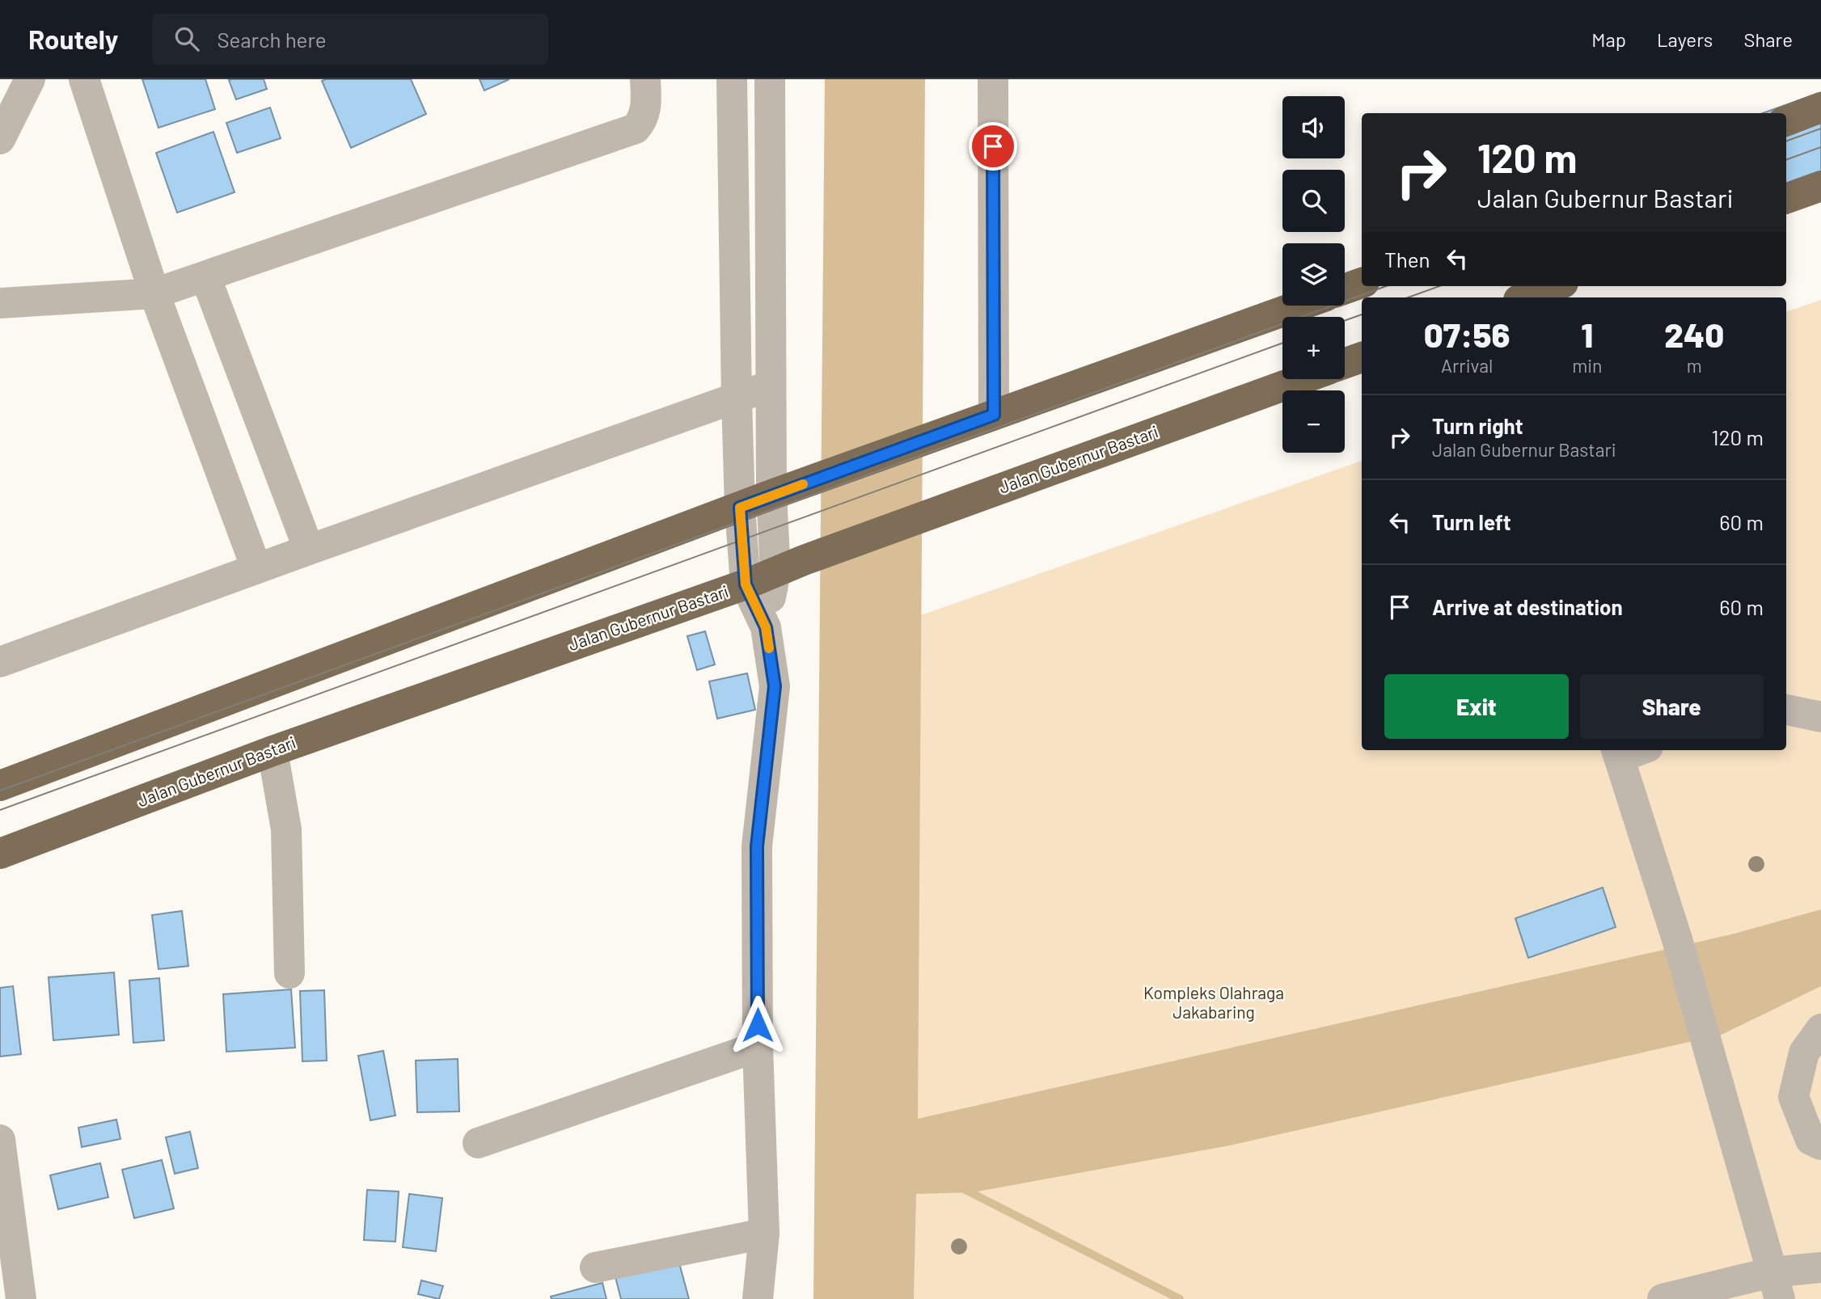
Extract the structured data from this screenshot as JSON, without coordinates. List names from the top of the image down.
{
  "streets": {
    "highway": ["Jalan Gubernur Bastari"]
  },
  "parks": ["Kompleks Olahraga Jakabaring"],
  "page": {
    "header": "Routely",
    "search": "Search here",
    "nav": ["Map", "Layers", "Share"],
    "map_buttons": ["+", "−"],
    "turn": ["120 m", "Jalan Gubernur Bastari"],
    "then": "Then",
    "eta": [
      "07:56",
      "Arrival",
      "1",
      "min",
      "240",
      "m"
    ],
    "list": [
      {
        "name": "Turn right",
        "note": "Jalan Gubernur Bastari",
        "value": "120 m"
      },
      {
        "name": "Turn left",
        "value": "60 m"
      },
      {
        "name": "Arrive at destination",
        "value": "60 m"
      }
    ],
    "buttons": ["Exit", "Share"]
  }
}
